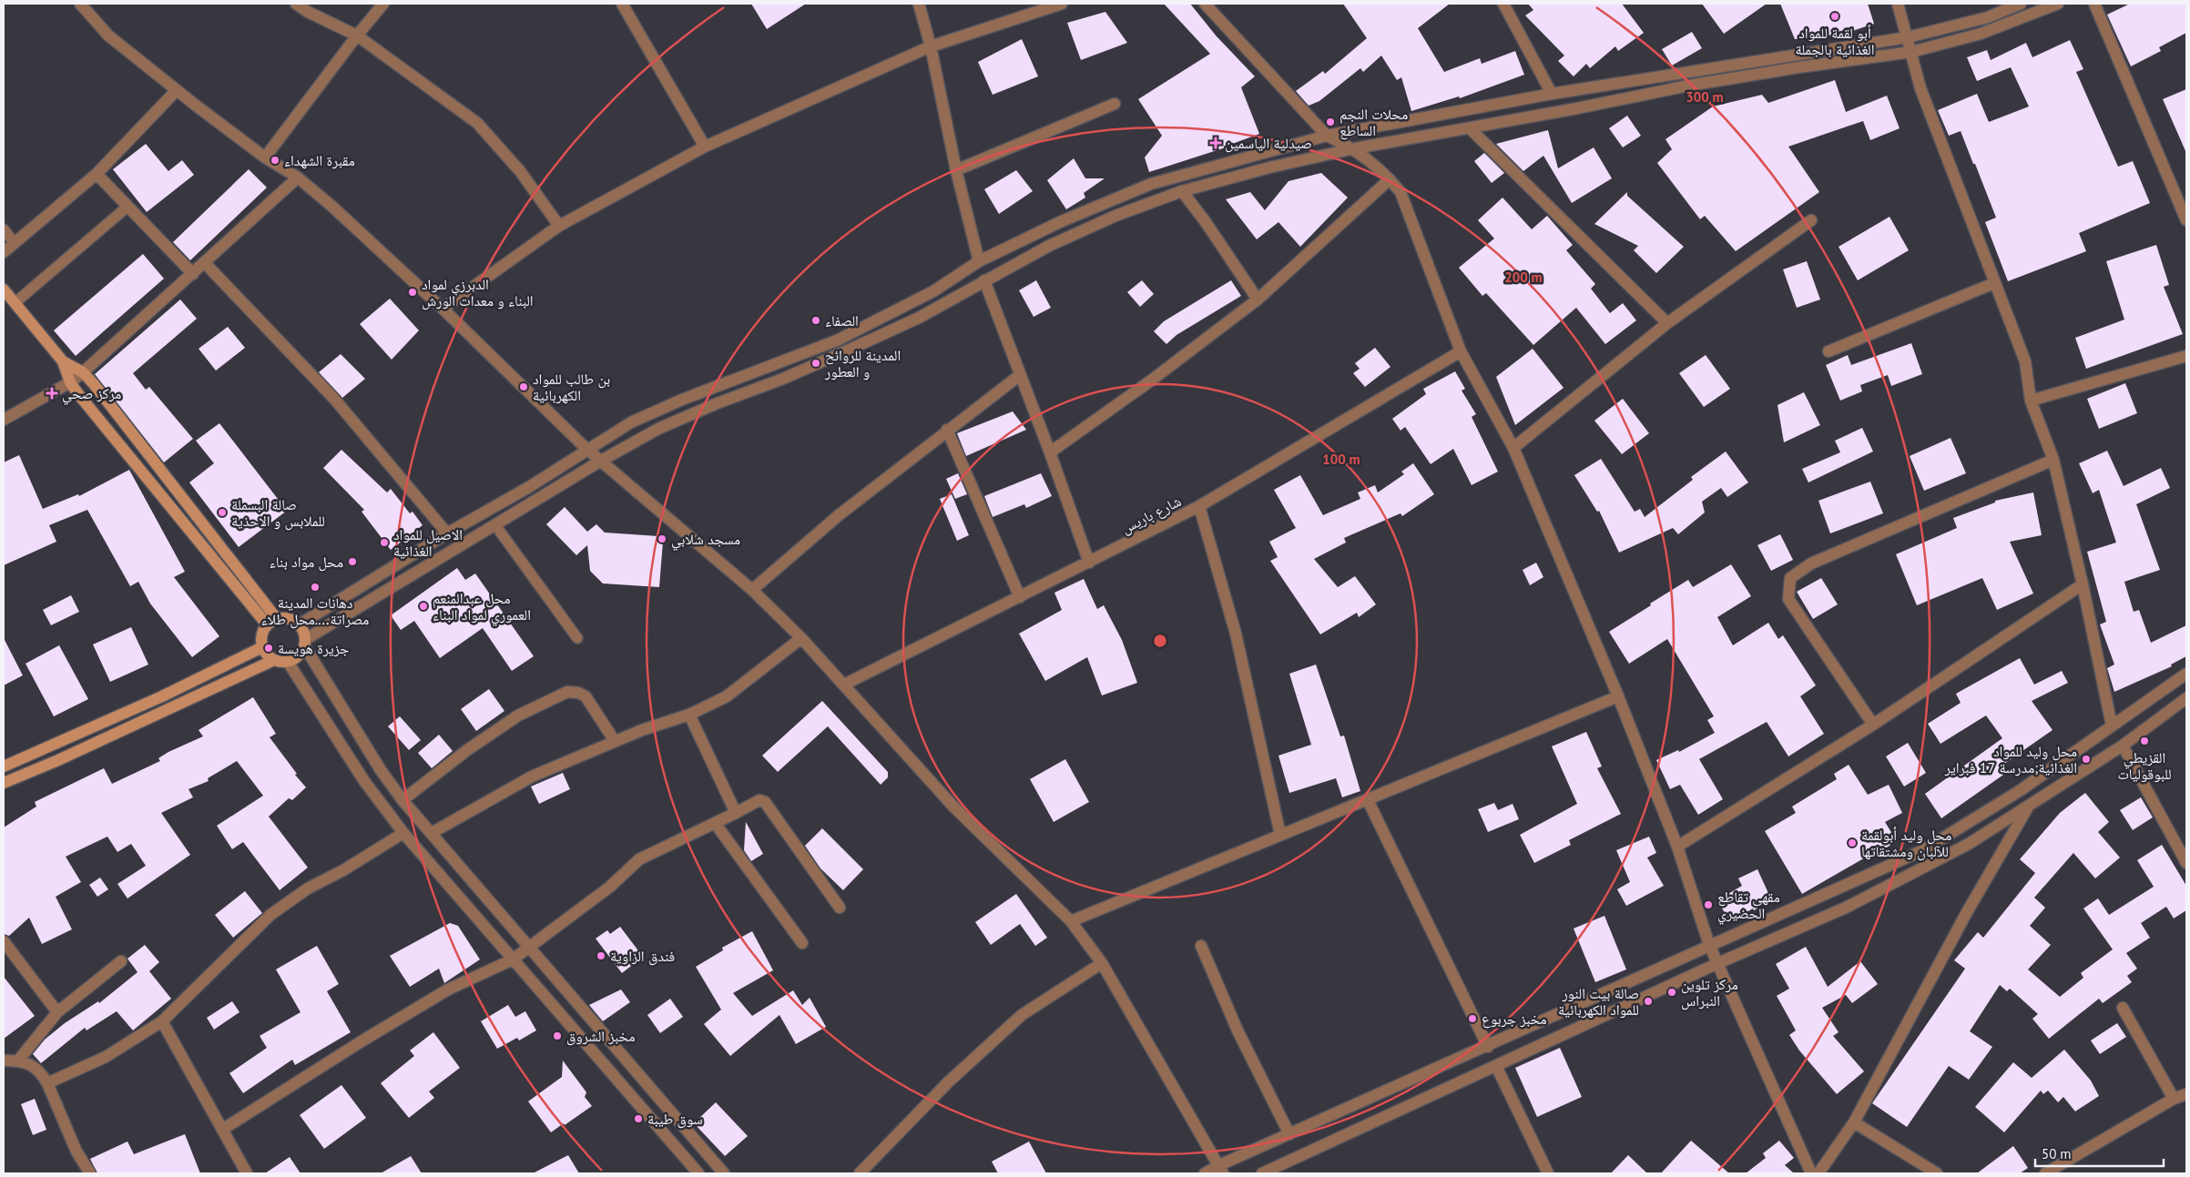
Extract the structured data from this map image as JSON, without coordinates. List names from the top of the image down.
{
  "streets": {
    "street": ["شارع باريس"]
  },
  "places": {
    "other": [
      "أبو لقمة للمواد الغذائية بالجملة",
      "محلات النجم الساطع",
      "مقبرة الشهداء",
      "الدبرزي لمواد البناء و معدات الورش",
      "الصفاء",
      "المدينة للروائح و العطور",
      "بن طالب للمواد الكهربائية",
      "صالة البسملة للملابس و الاحذية",
      "مسجد شلابي",
      "الاصيل للمواد الغذائية",
      "محل مواد بناء",
      "دهانات المدينة مصراتة....محل طلاء",
      "محل عبدالمنعم العموري لمواد البناء",
      "جزيرة هويسة",
      "القزيطي للبوقوليات",
      "محل وليد للمواد الغذائية;مدرسة 17 فبراير",
      "محل وليد أبولقمة للآلبان ومشتقاتها",
      "مقهى تقاطع الحضيري",
      "فندق الزاوية",
      "مركز تلوين النبراس",
      "صالة بيت النور للمواد الكهربائية",
      "مخبز جربوع",
      "مخبز الشروق",
      "سوق طيبة"
    ],
    "health": ["صيدلية الياسمين", "مركز صحي"]
  },
  "scale_bar": "50 m",
  "rings": ["300 m", "200 m", "100 m"]
}
